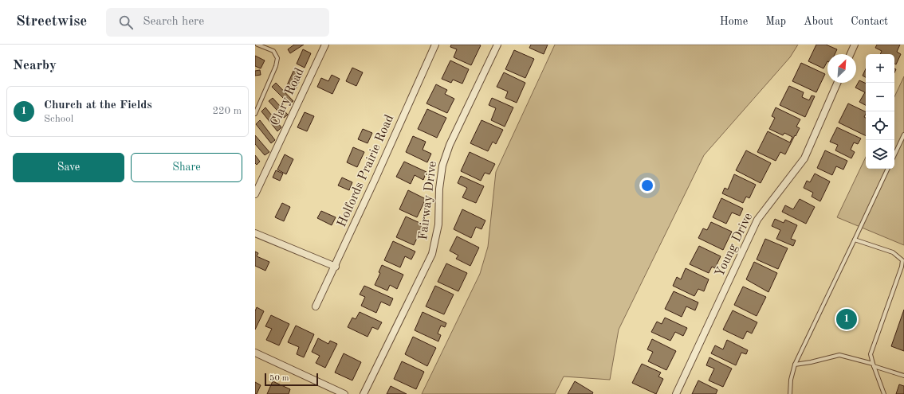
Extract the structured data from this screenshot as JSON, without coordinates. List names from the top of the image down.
{
  "streets": {
    "street": [
      "Clary Road",
      "Holfords Prairie Road",
      "Fairway Drive",
      "Young Drive"
    ]
  },
  "scale_bar": "50 m",
  "north": "top right",
  "page": {
    "header": "Streetwise",
    "search": "Search here",
    "nav": [
      "Home",
      "Map",
      "About",
      "Contact"
    ],
    "heading": "Nearby",
    "map_buttons": ["+", "−"],
    "list": [
      {
        "mark": "1",
        "name": "Church at the Fields",
        "note": "School",
        "value": "220 m"
      }
    ],
    "buttons": ["Save", "Share"],
    "pins": "1",
    "scale": "50 m"
  }
}
